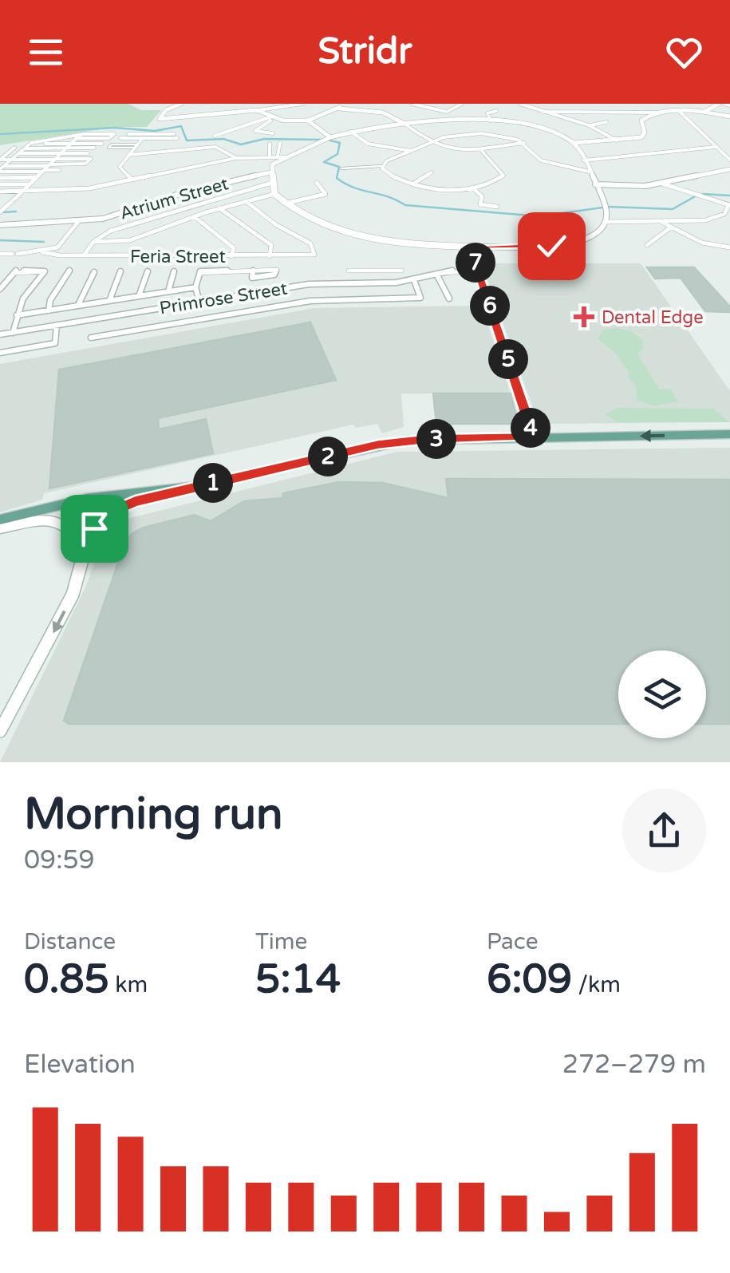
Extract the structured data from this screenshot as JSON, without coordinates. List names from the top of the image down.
{
  "streets": {
    "street": ["Atrium Street", "Feria Street", "Primrose Street"]
  },
  "places": {
    "health": ["Dental Edge"]
  },
  "page": {
    "header": "Stridr",
    "pins": [
      "7",
      "6",
      "5",
      "4",
      "3",
      "2",
      "1"
    ],
    "heading": ["Morning run", "09:59"],
    "stats": [
      ["Distance", "0.85 km"],
      ["Time", "5:14"],
      ["Pace", "6:09 /km"]
    ],
    "chart": ["Elevation", "272–279 m"]
  }
}
